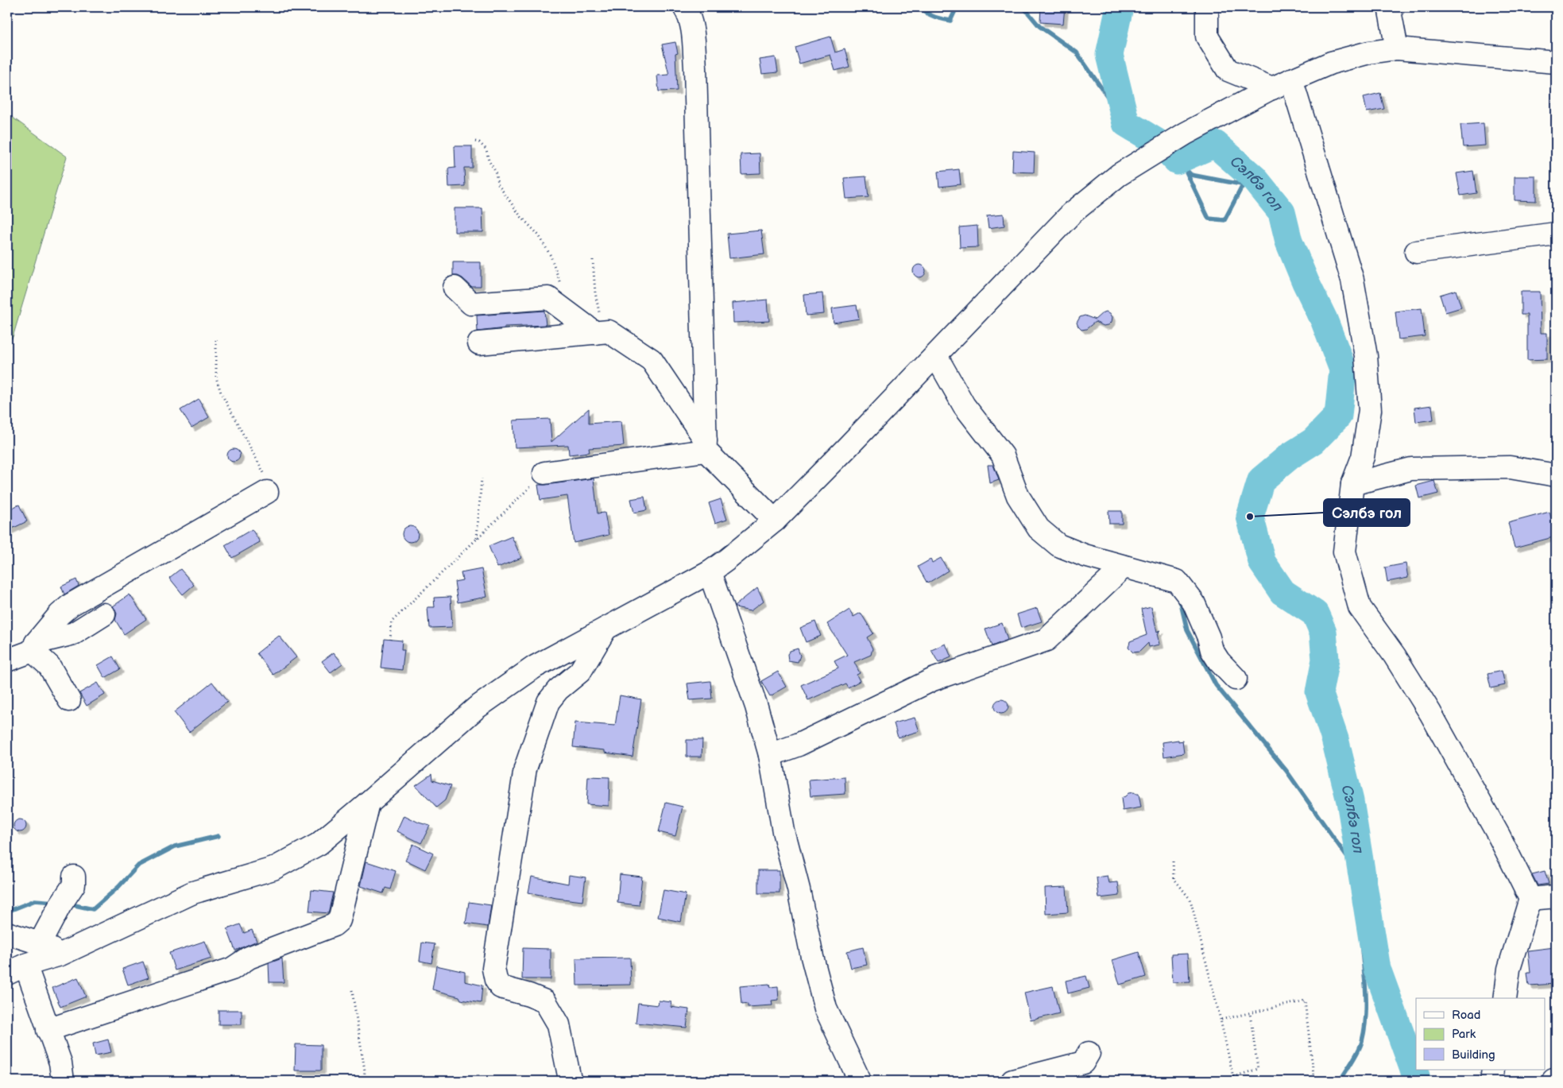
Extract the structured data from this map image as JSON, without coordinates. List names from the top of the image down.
{
  "water": ["Сэлбэ гол"],
  "places": ["Сэлбэ гол"],
  "legend": ["Road", "Park", "Building"]
}
